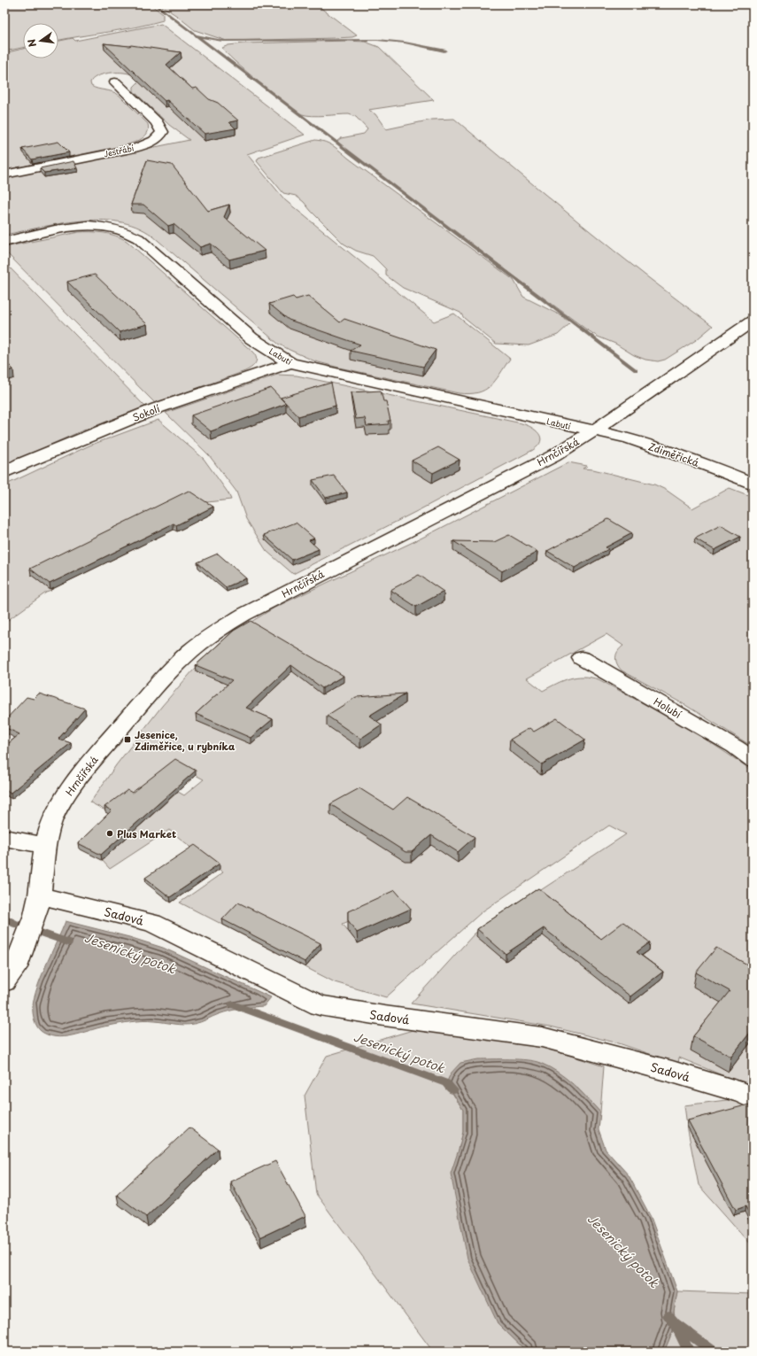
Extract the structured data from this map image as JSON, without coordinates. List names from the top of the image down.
{
  "streets": {
    "street": [
      "Jestřábí",
      "Labutí",
      "Sokolí",
      "Hrnčířská",
      "Zdiměřická",
      "Holubí",
      "Sadová"
    ]
  },
  "crossings": [
    ["Labutí", "Sokolí"],
    ["Labutí", "Hrnčířská"],
    ["Labutí", "Zdiměřická"],
    ["Hrnčířská", "Zdiměřická"],
    ["Hrnčířská", "Sadová"]
  ],
  "water": ["Jesenický potok"],
  "places": {
    "transit": ["Jesenice, Zdiměřice, u rybníka"],
    "other": ["Plus Market"]
  },
  "north": "left"
}
